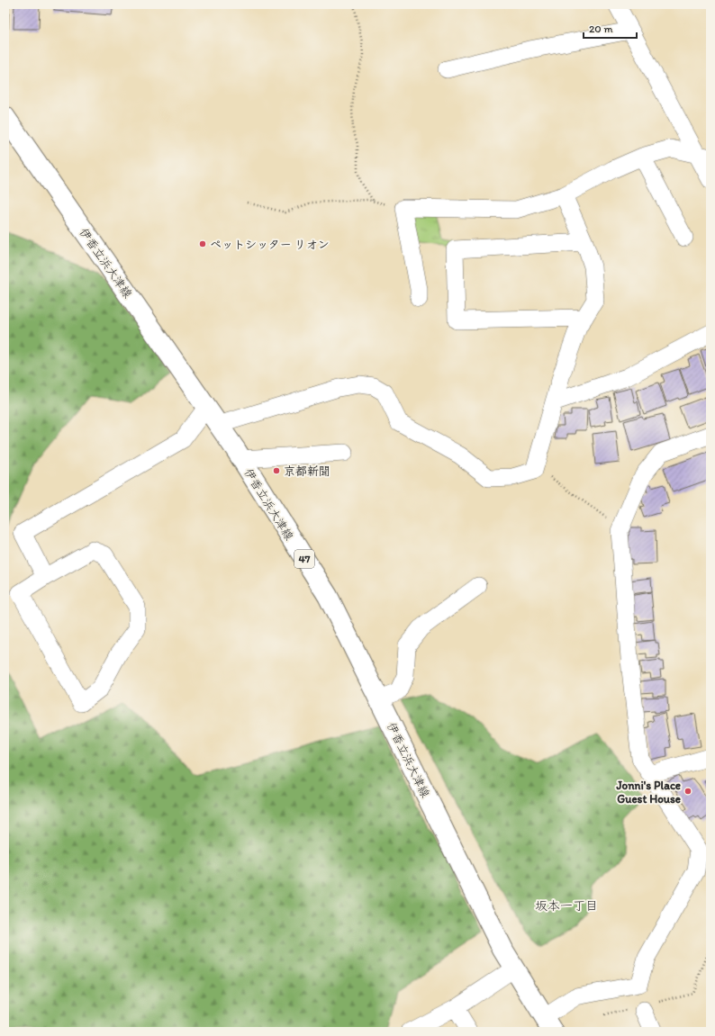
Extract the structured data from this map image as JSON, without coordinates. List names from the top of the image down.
{
  "streets": {
    "main road": ["伊香立浜大津線", "47"]
  },
  "districts": ["坂本一丁目"],
  "places": ["ペットシッター リオン", "京都新聞", "Jonni's Place Guest House"],
  "scale_bar": "20 m"
}
